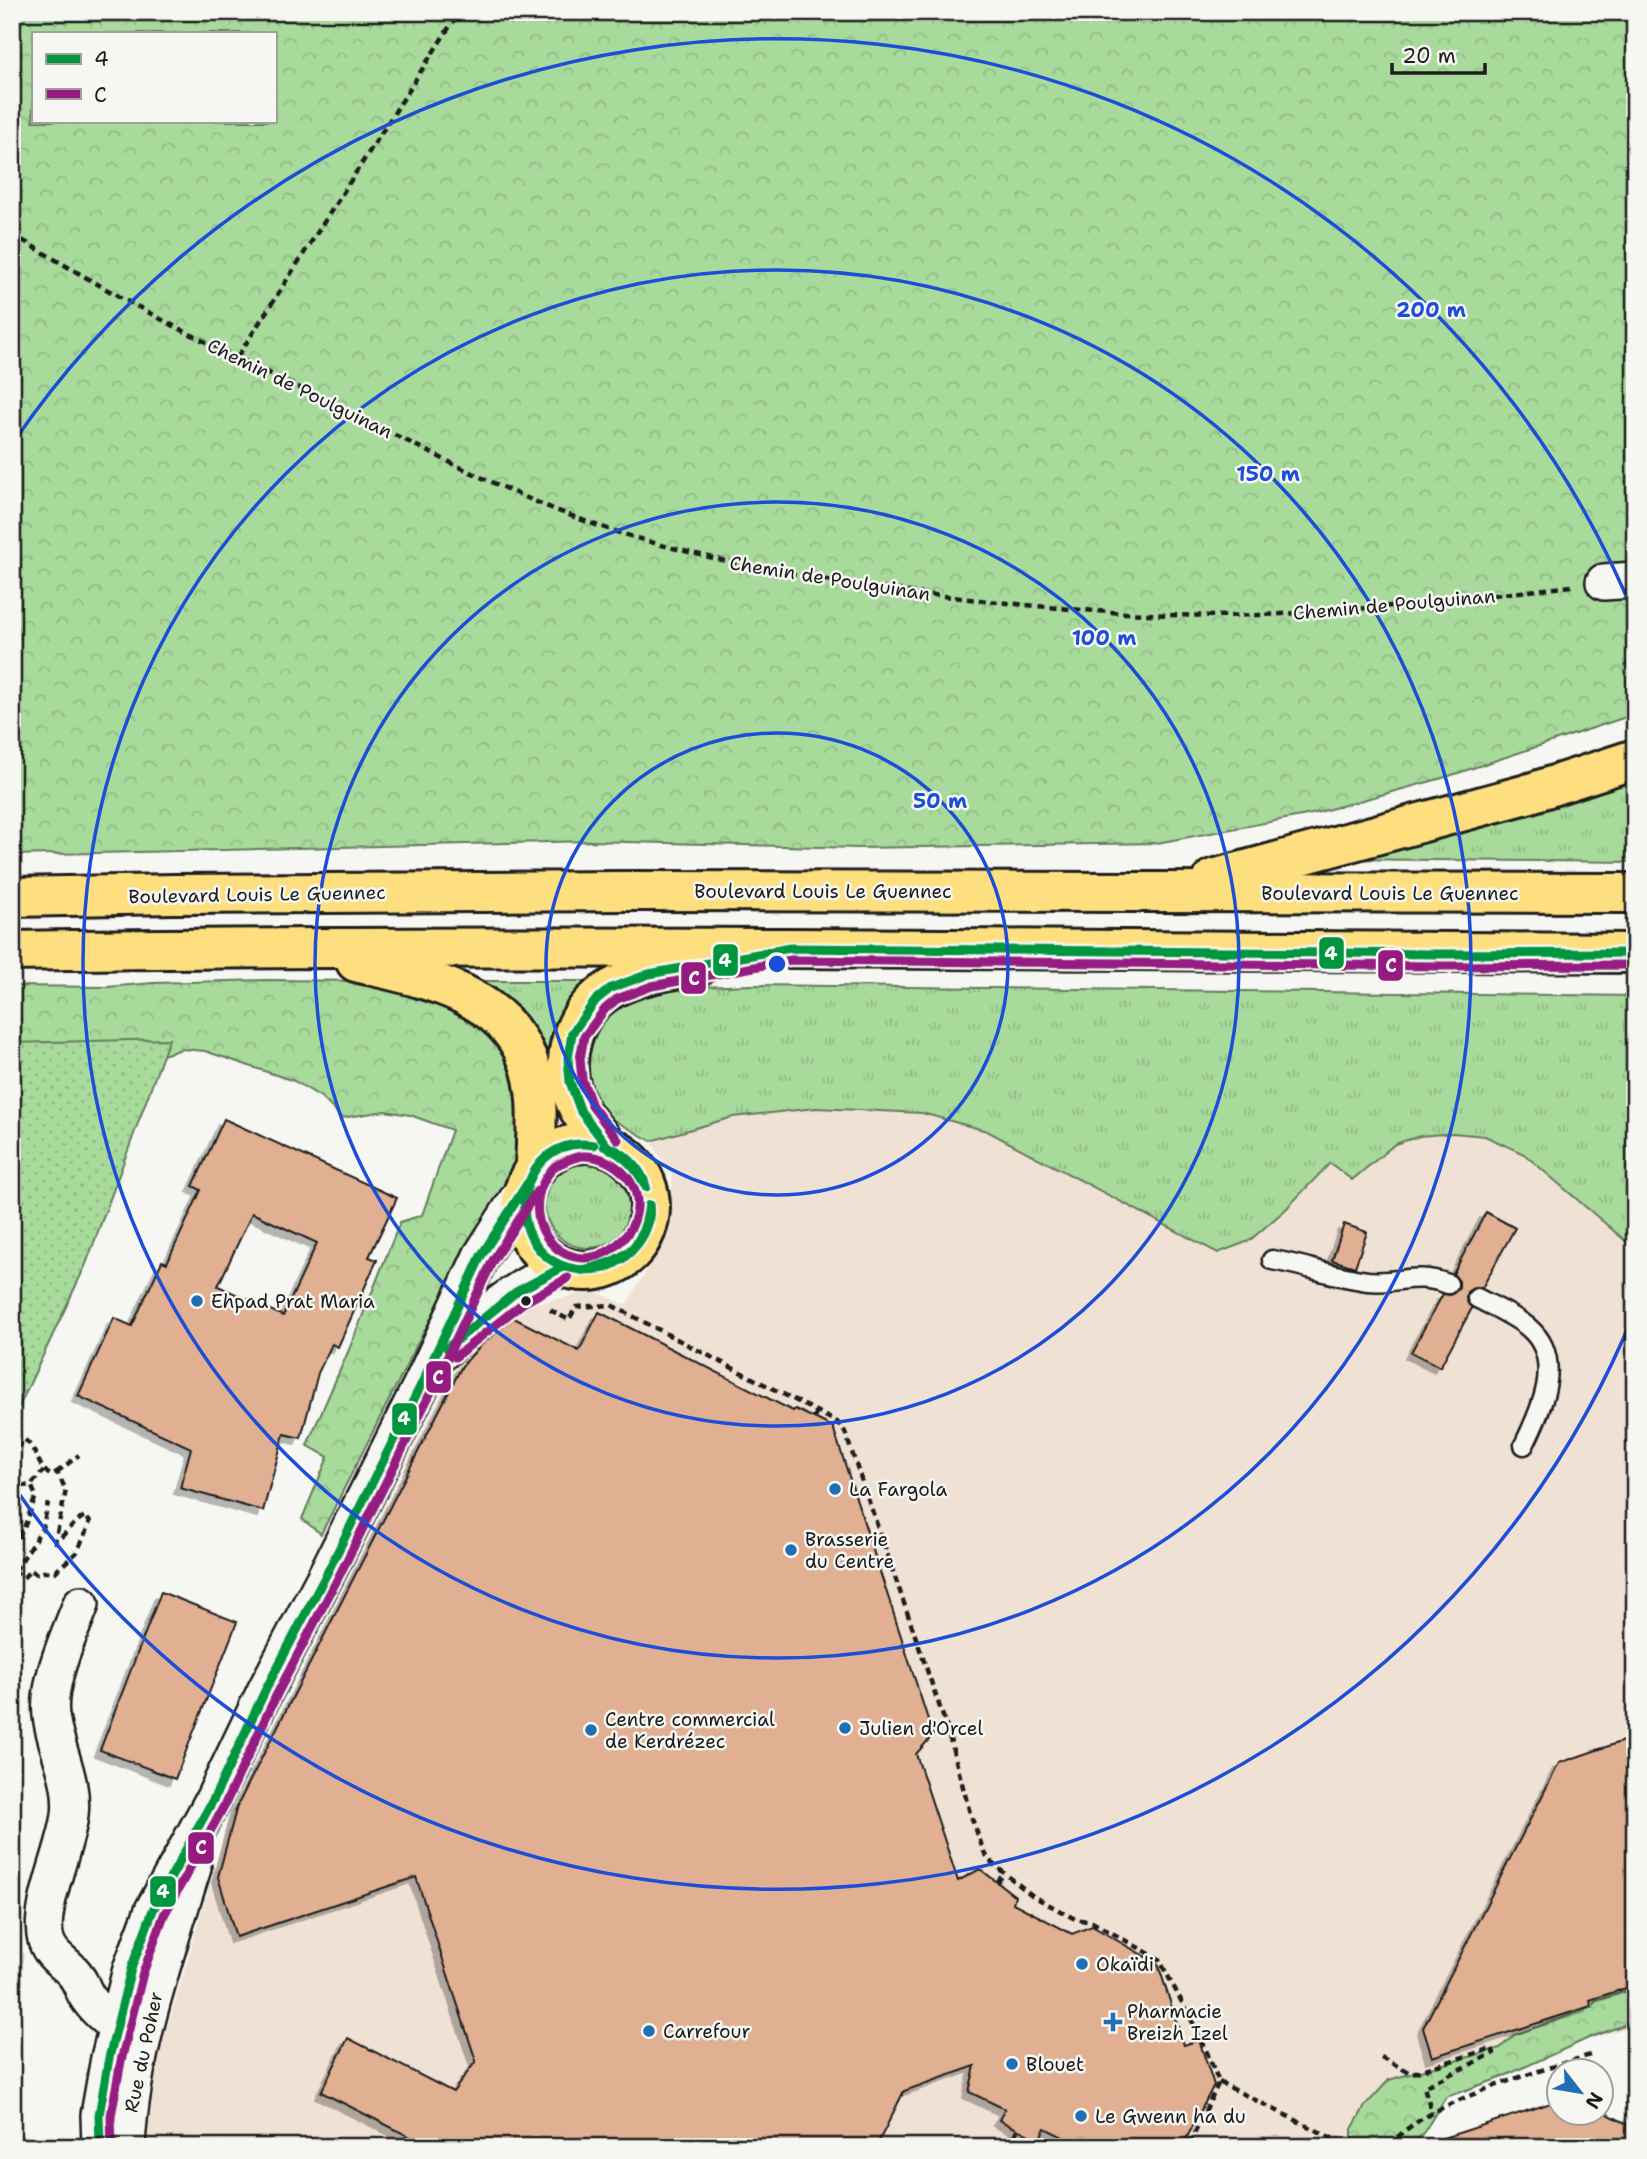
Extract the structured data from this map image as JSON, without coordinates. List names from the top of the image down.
{
  "streets": {
    "main road": ["Boulevard Louis Le Guennec"],
    "street": ["Rue du Poher"],
    "path": ["Chemin de Poulguinan"]
  },
  "places": {
    "other": [
      "Ehpad Prat Maria",
      "La Fargola",
      "Brasserie du Centre",
      "Julien d'Orcel",
      "Centre commercial de Kerdrézec",
      "Okaïdi",
      "Carrefour",
      "Blouet",
      "Le Gwenn ha du"
    ],
    "health": ["Pharmacie Breizh Izel"]
  },
  "lines": ["transit line 4", "transit line C"],
  "legend": ["4", "C"],
  "scale_bar": "20 m",
  "north": "bottom right",
  "rings": [
    "200 m",
    "150 m",
    "100 m",
    "50 m"
  ]
}
